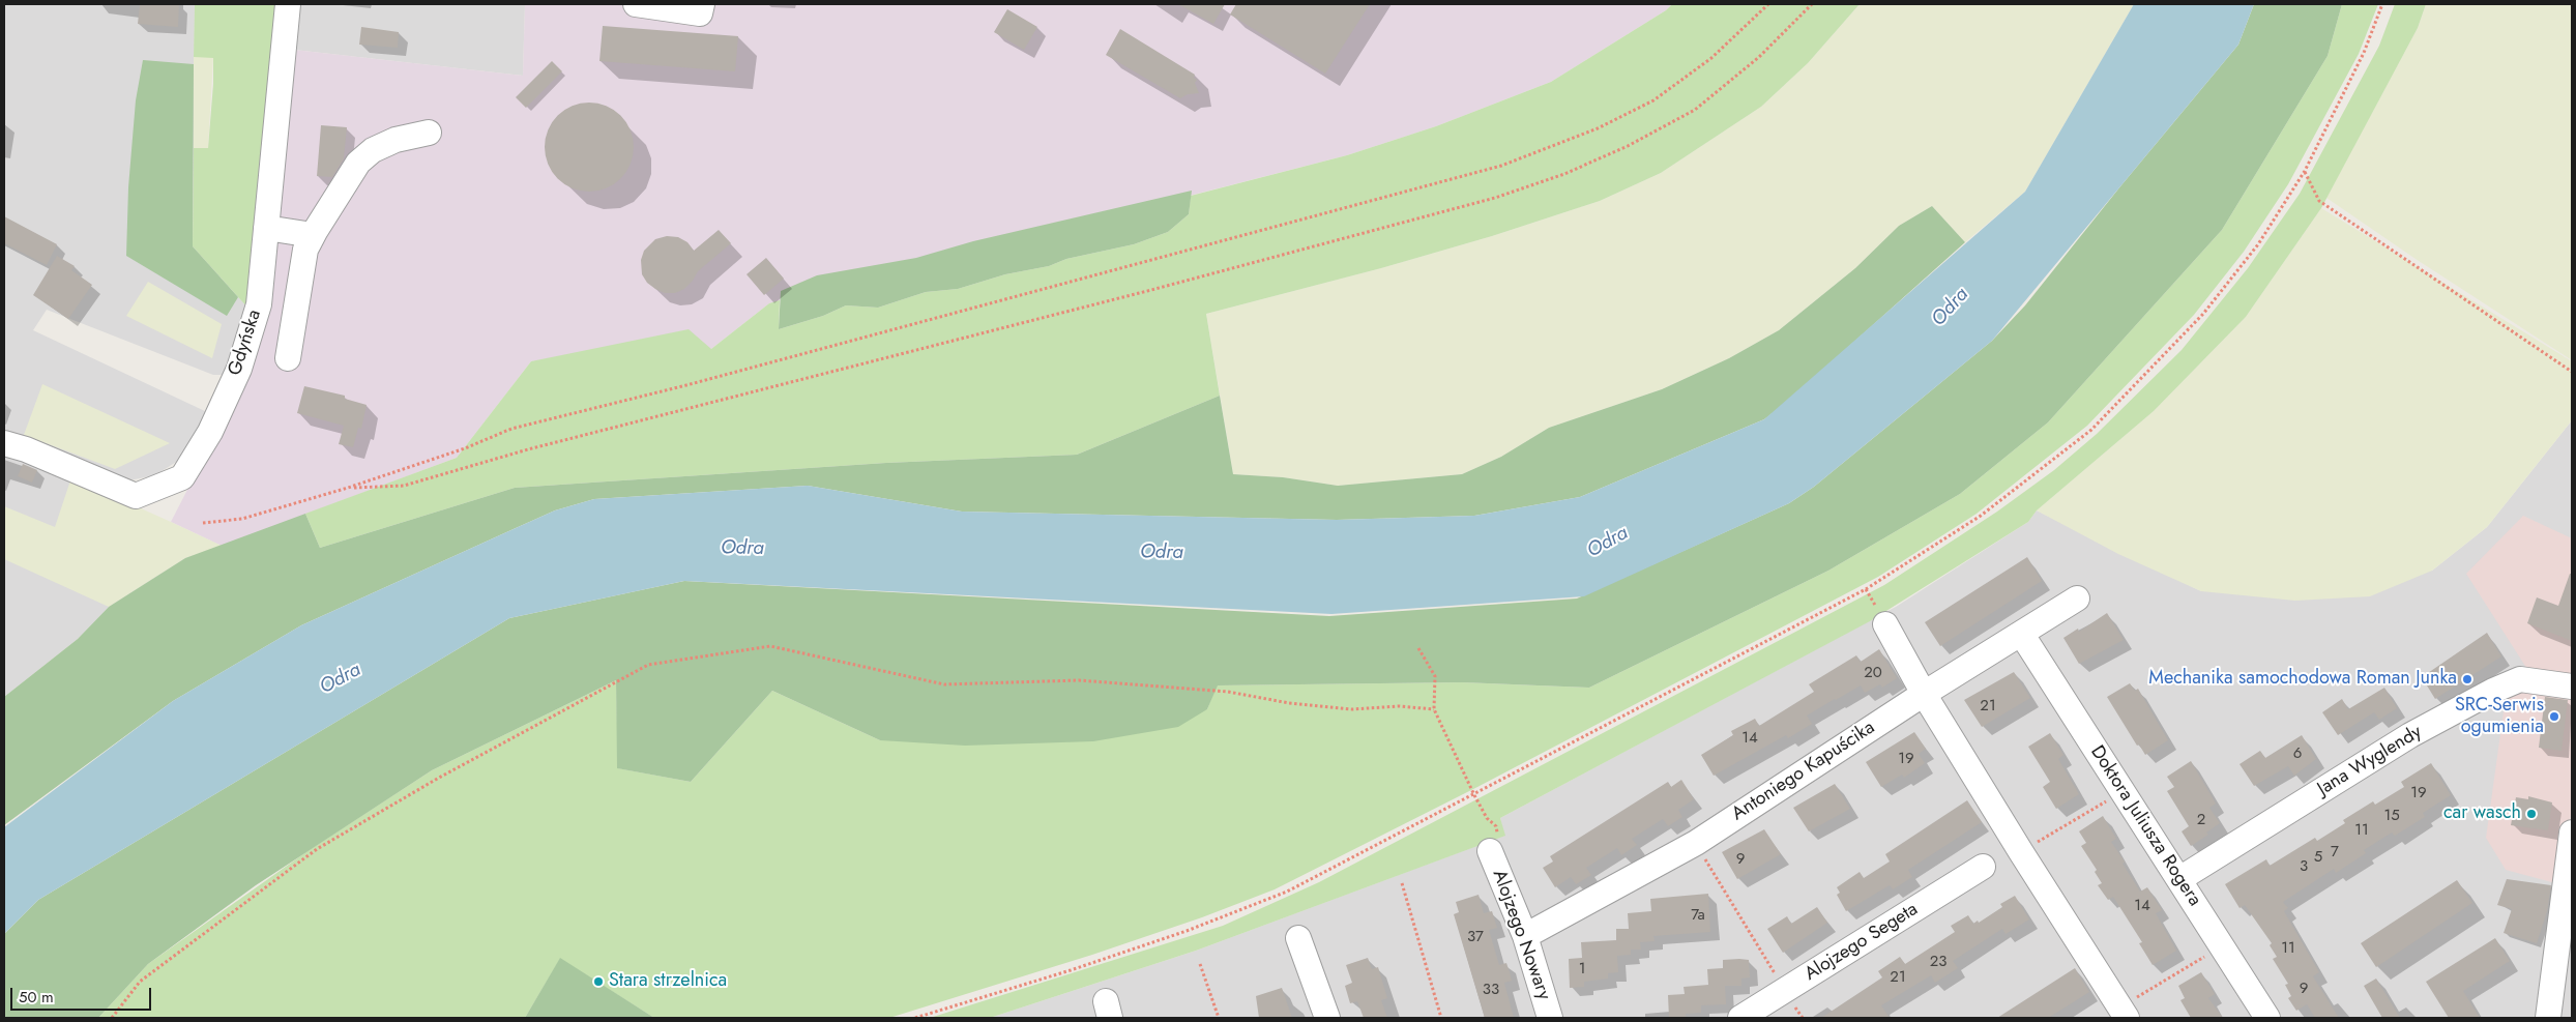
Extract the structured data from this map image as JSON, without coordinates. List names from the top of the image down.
{
  "streets": {
    "street": [
      "Gdyńska",
      "Jana Wyglendy",
      "Antoniego Kapuścika",
      "Doktora Juliusza Rogera",
      "Alojzego Nowary",
      "Alojzego Segeta"
    ]
  },
  "crossings": [
    ["Jana Wyglendy", "Doktora Juliusza Rogera"],
    ["Antoniego Kapuścika", "Doktora Juliusza Rogera"],
    ["Antoniego Kapuścika", "Alojzego Nowary"]
  ],
  "water": ["Odra"],
  "places": [
    "Mechanika samochodowa Roman Junka",
    "SRC-Serwis ogumienia",
    "car wasch",
    "Stara strzelnica"
  ],
  "house_numbers": [
    "20",
    "21",
    "14",
    "6",
    "19",
    "19",
    "15",
    "2",
    "11",
    "7",
    "5",
    "9",
    "3",
    "14",
    "7a",
    "37",
    "11",
    "23",
    "1",
    "21",
    "9",
    "33"
  ],
  "scale_bar": "50 m"
}
